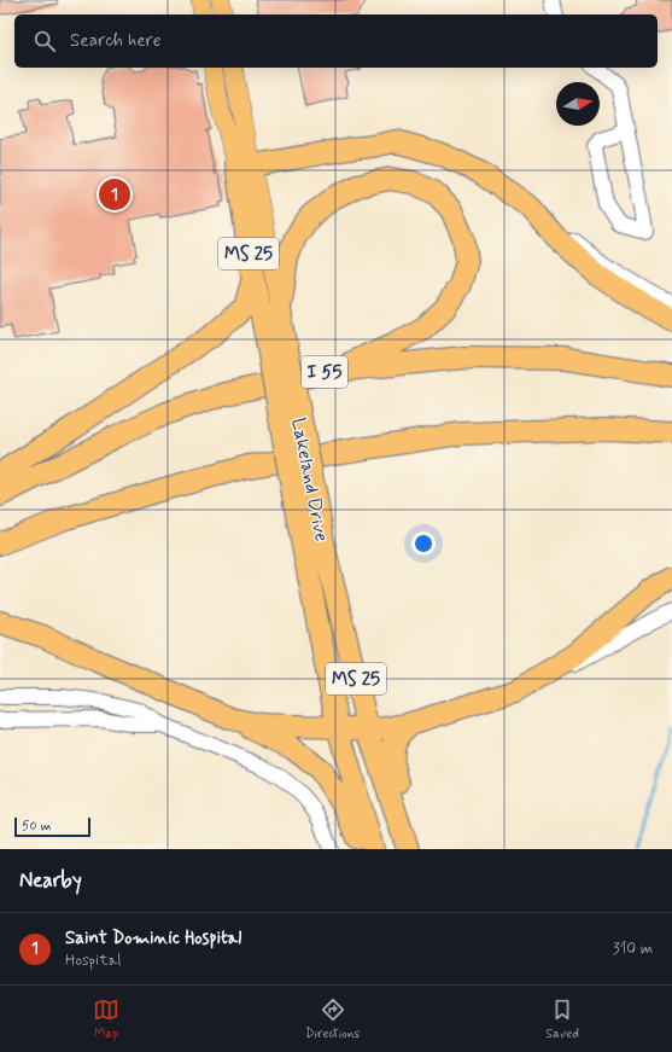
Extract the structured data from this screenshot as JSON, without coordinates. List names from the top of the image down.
{
  "streets": {
    "highway": ["MS 25", "I 55", "Lakeland Drive"]
  },
  "scale_bar": "50 m",
  "north": "right",
  "page": {
    "search": "Search here",
    "pins": "1",
    "scale": "50 m",
    "heading": "Nearby",
    "list": [
      {
        "mark": "1",
        "name": "Saint Dominic Hospital",
        "note": "Hospital",
        "value": "310 m"
      }
    ],
    "nav": ["Map", "Directions", "Saved"]
  }
}
